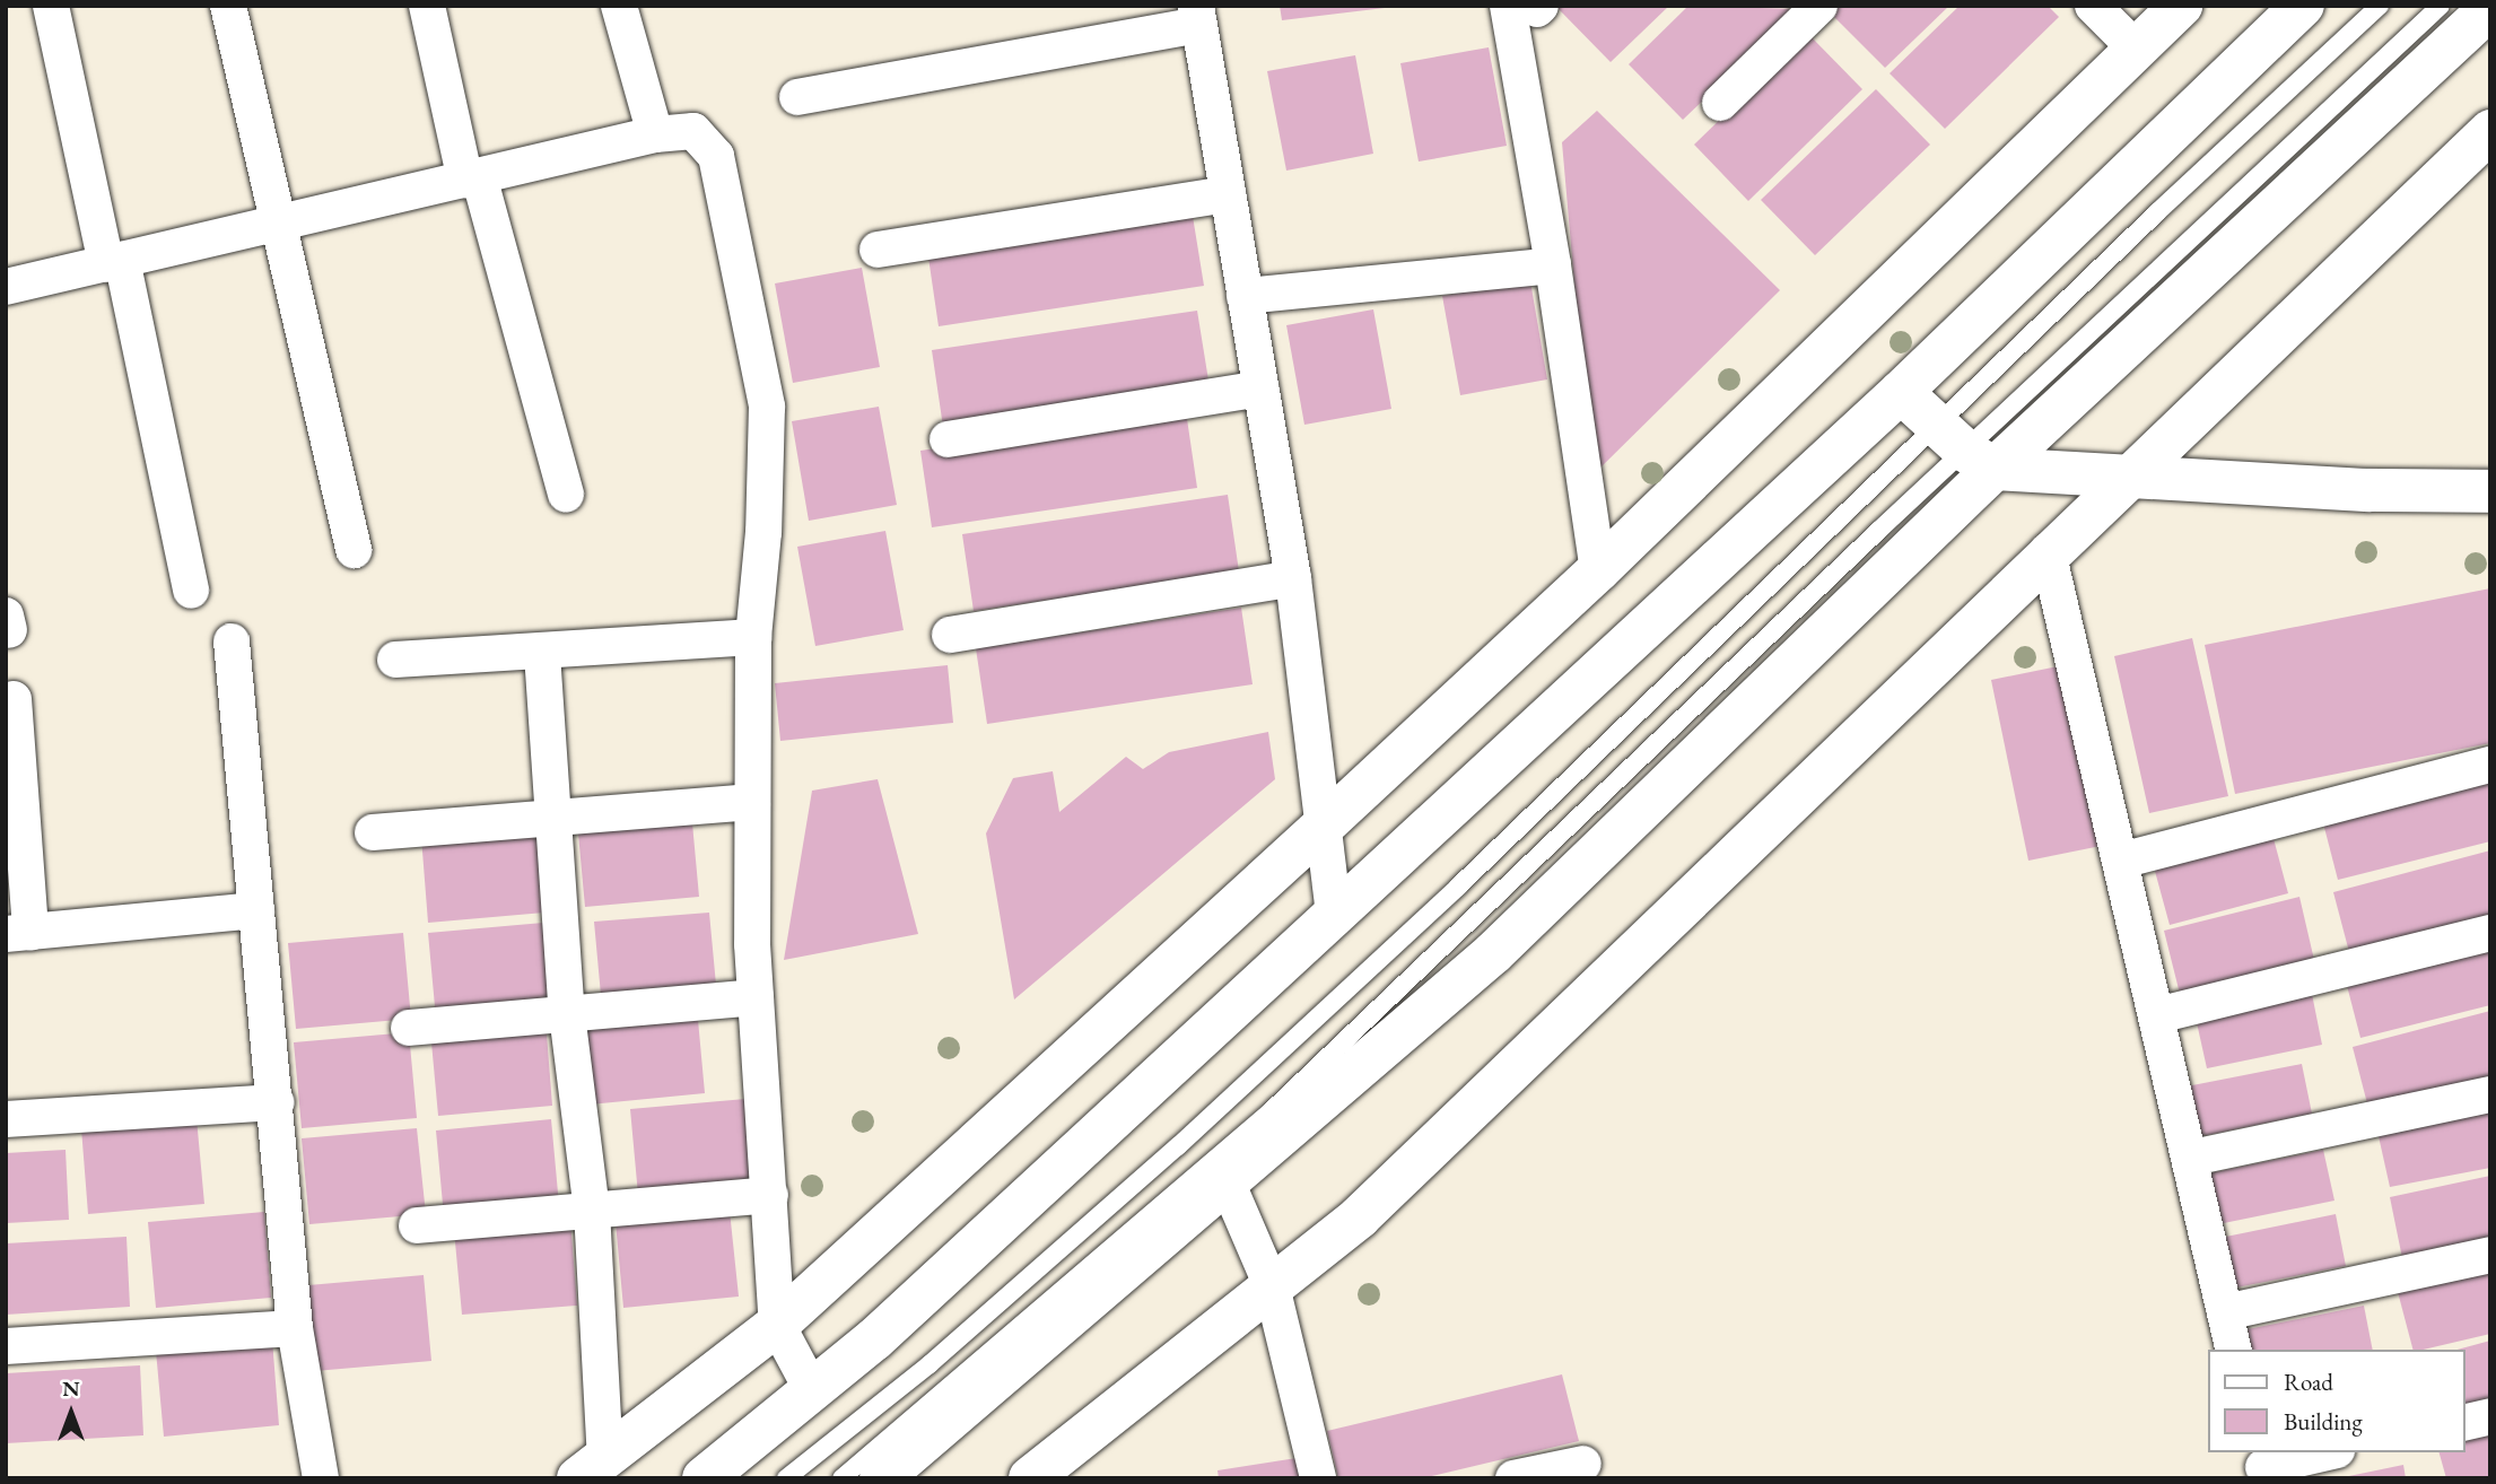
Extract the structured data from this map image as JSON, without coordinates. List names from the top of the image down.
{
  "legend": ["Road", "Building"],
  "north": "top"
}
